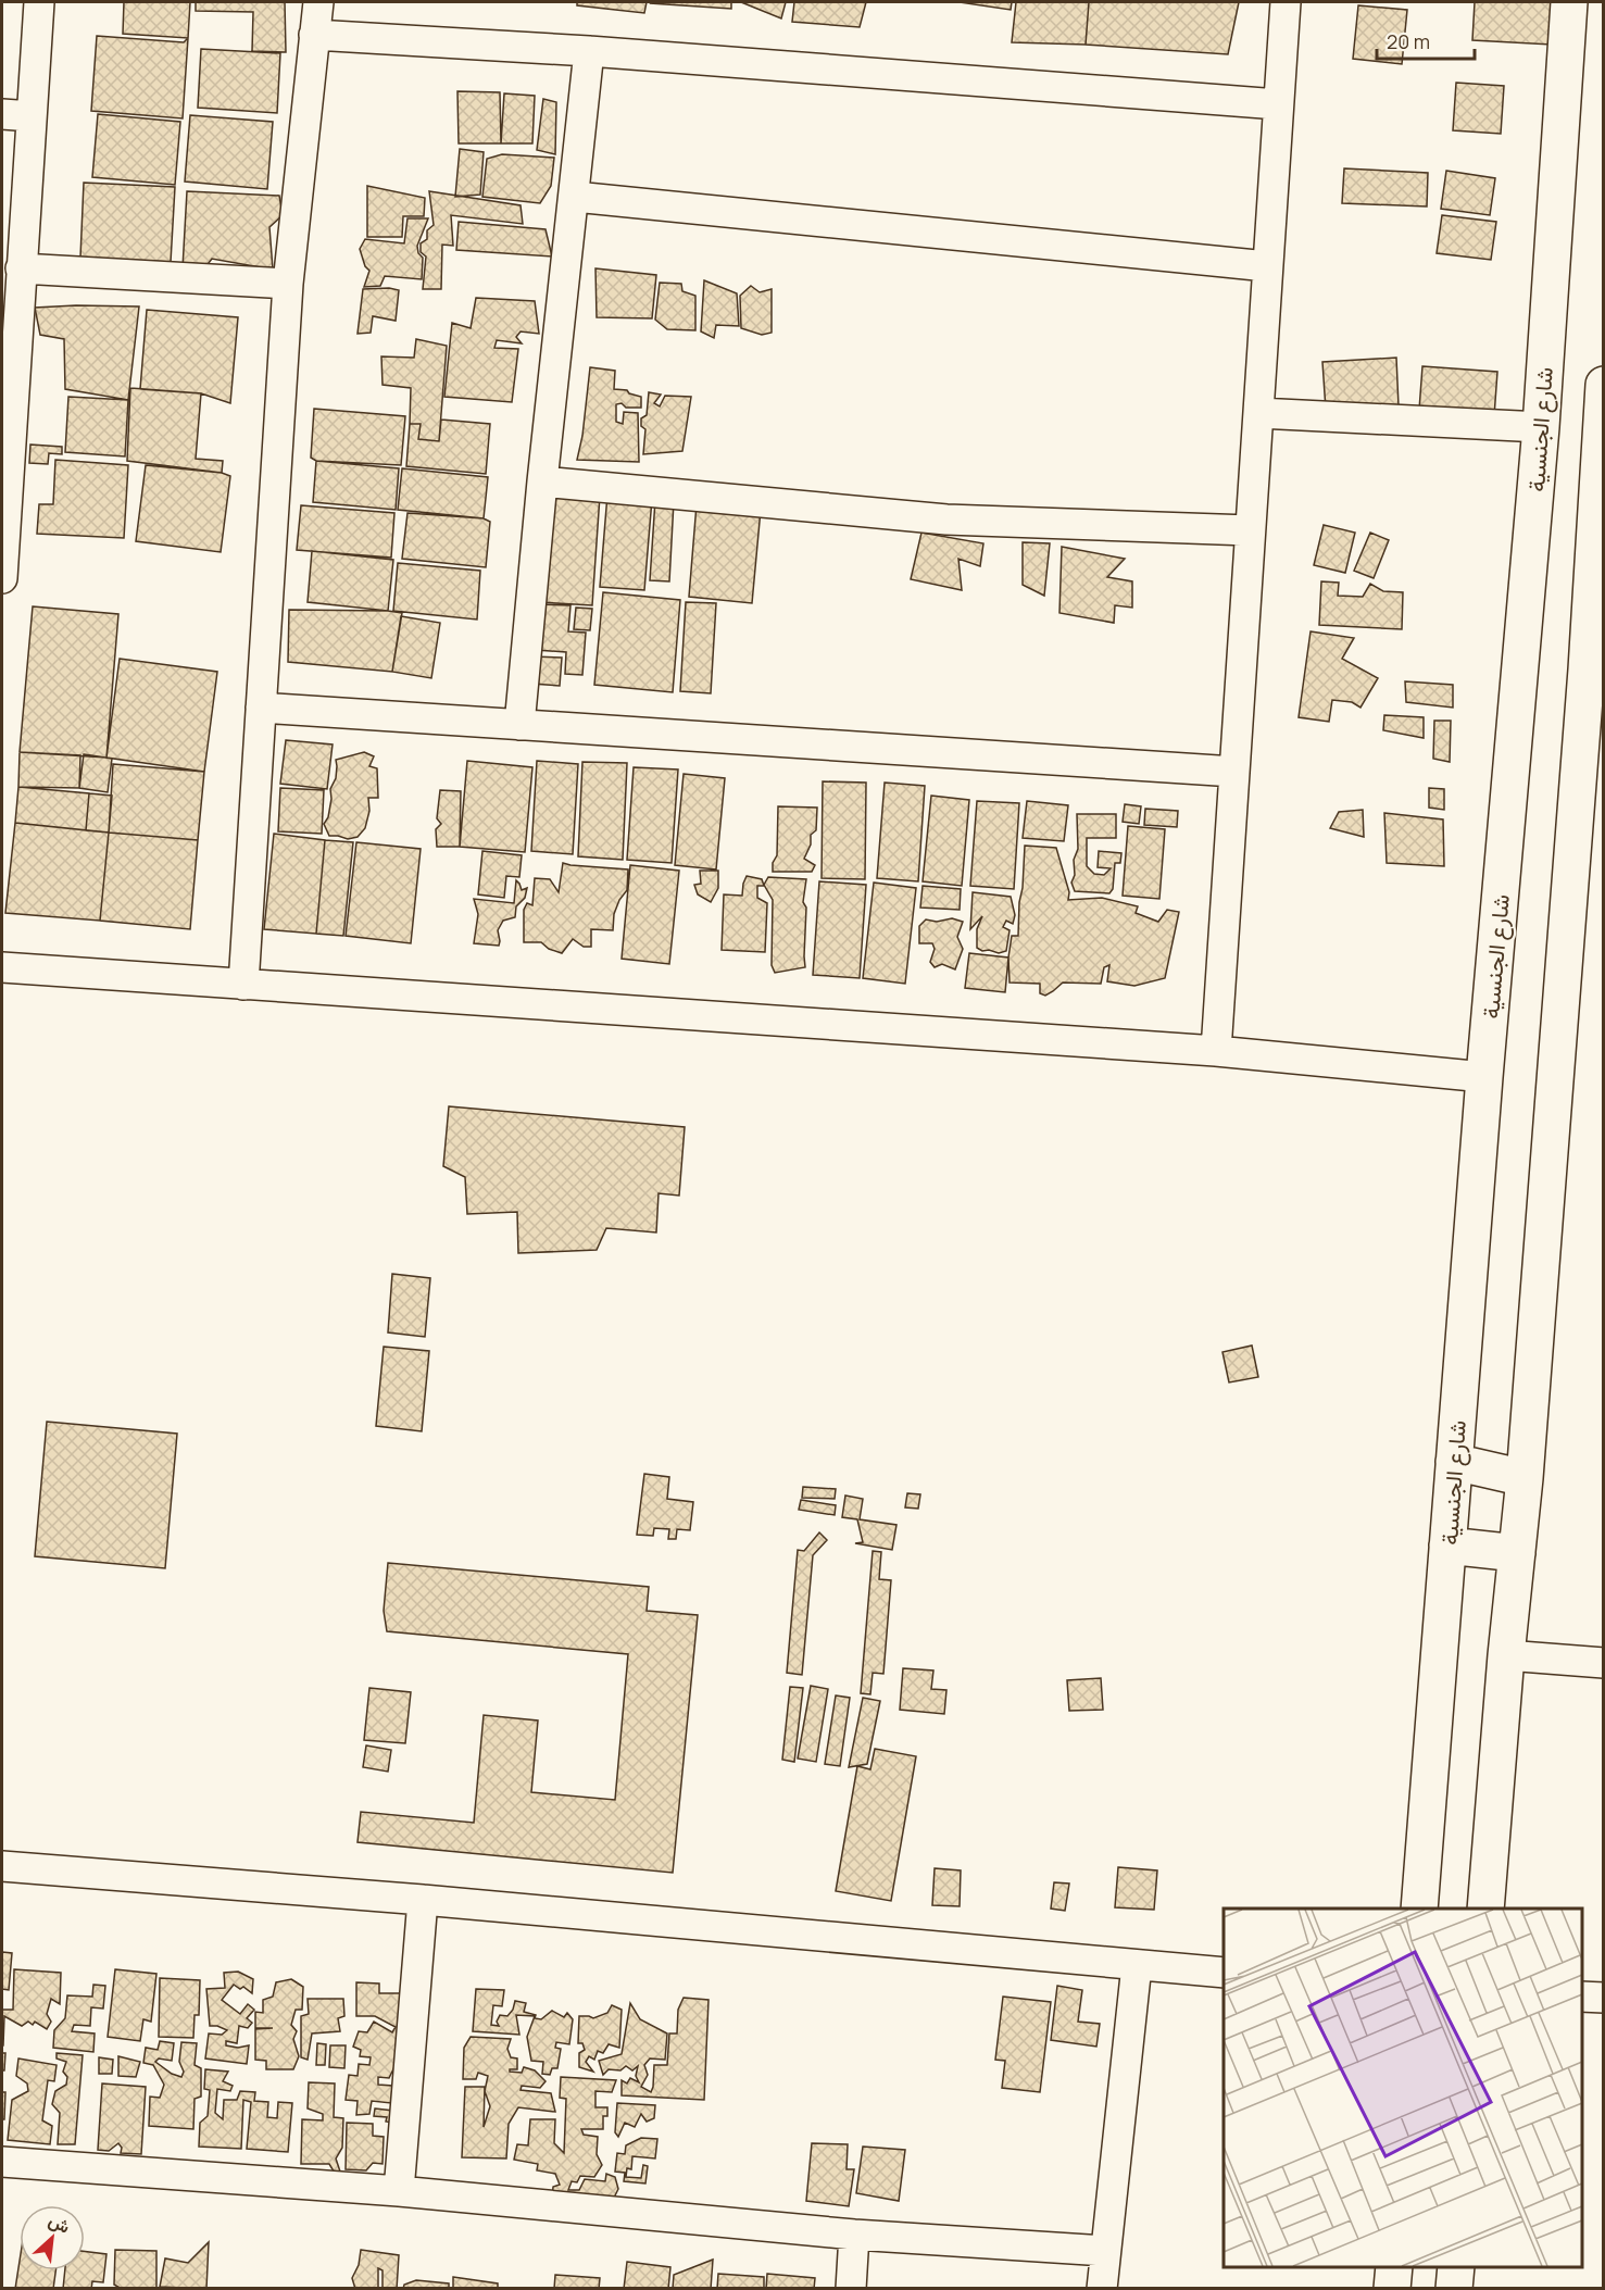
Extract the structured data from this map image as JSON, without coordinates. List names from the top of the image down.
{
  "streets": {
    "main road": ["شارع الجنسية"]
  },
  "scale_bar": "20 m",
  "north": "top right"
}
